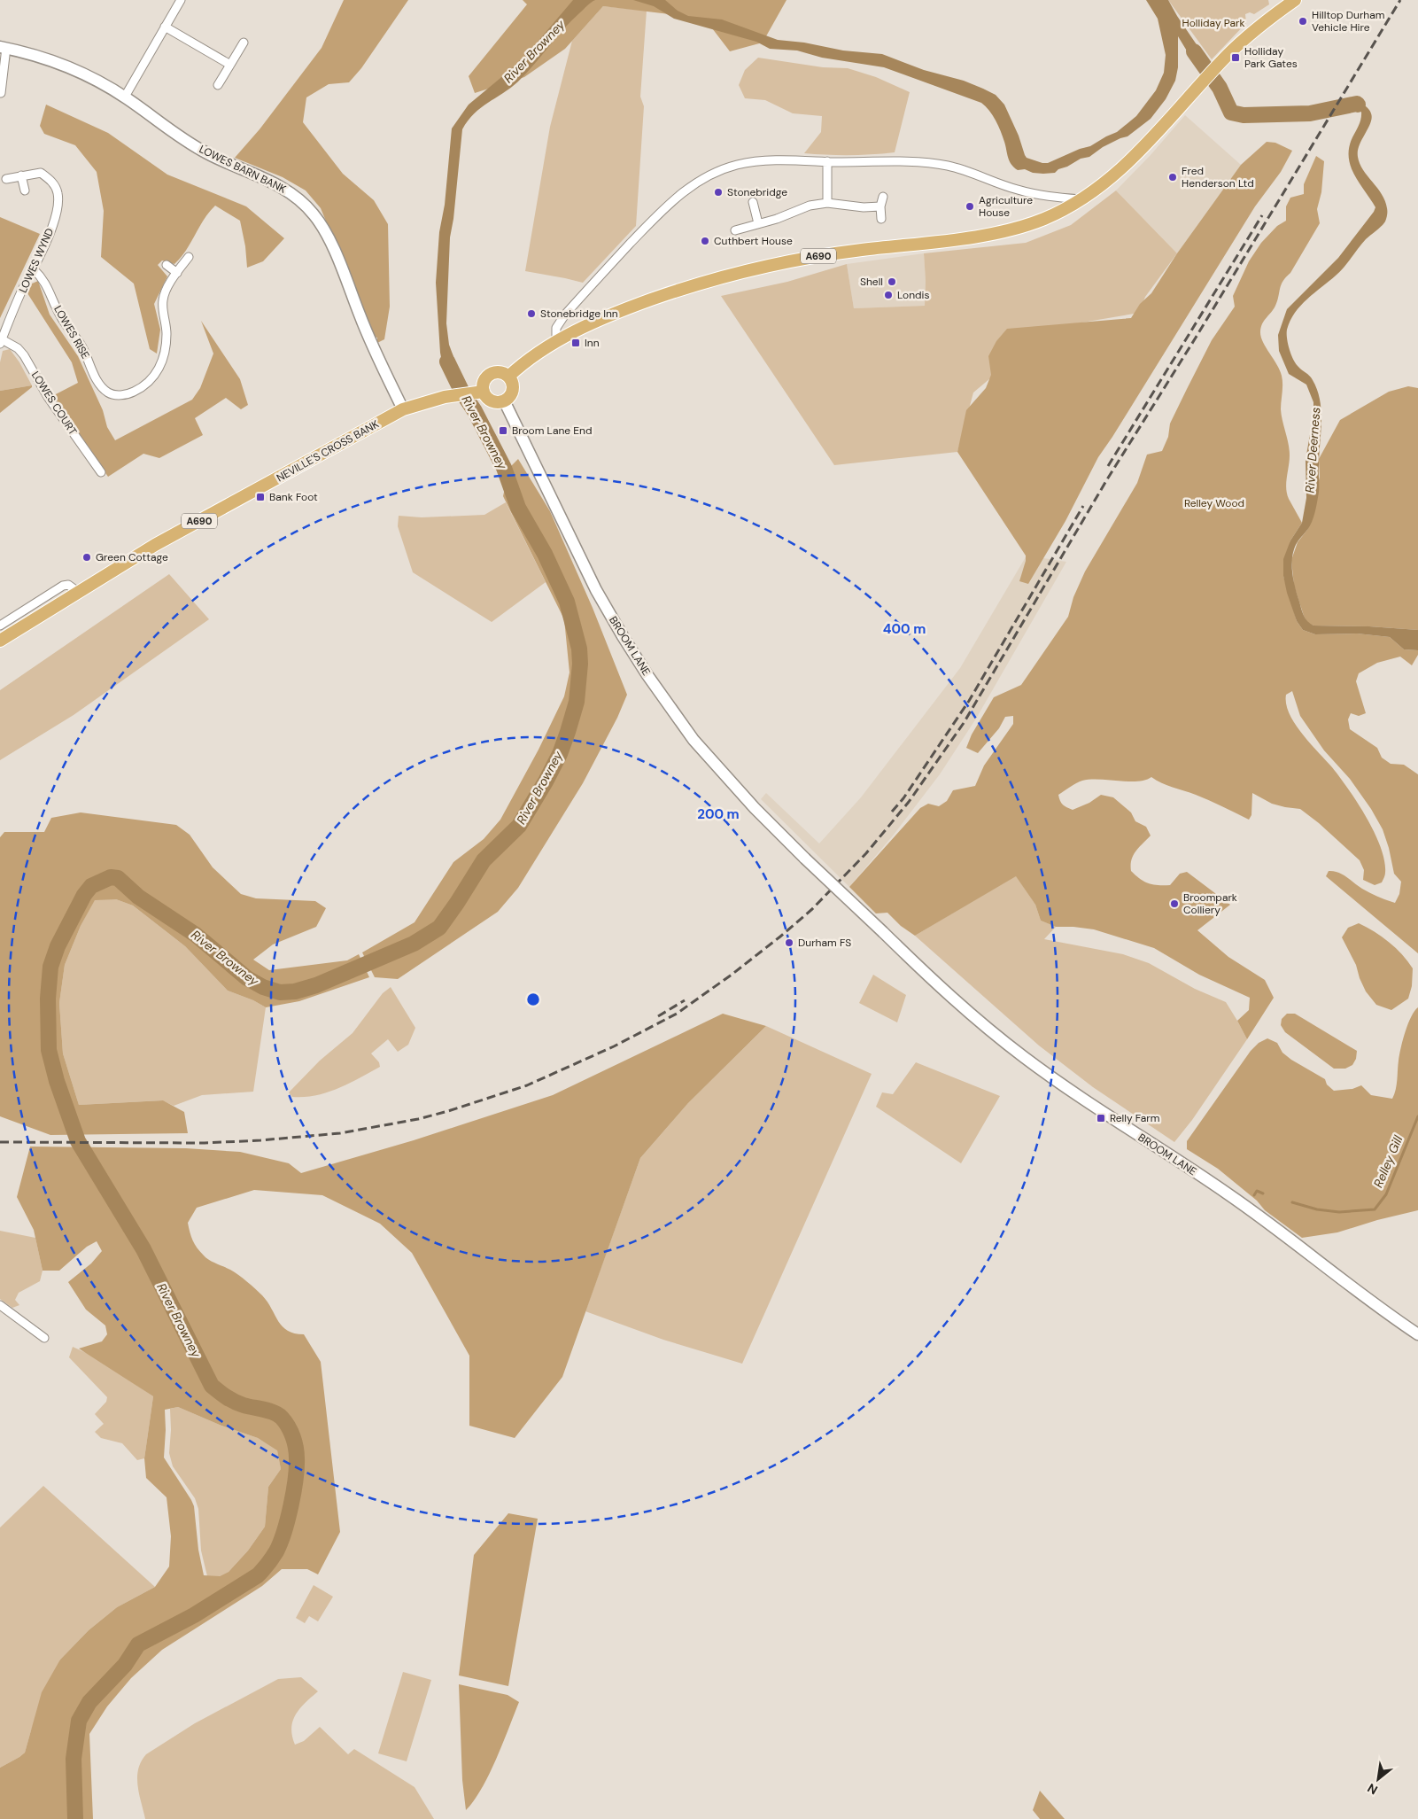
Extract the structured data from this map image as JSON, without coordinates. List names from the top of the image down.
{
  "streets": {
    "main road": [
      "LOWES BARN BANK",
      "A690",
      "NEVILLE'S CROSS BANK",
      "BROOM LANE"
    ],
    "street": ["LOWES WYND", "LOWES RISE", "LOWES COURT"]
  },
  "crossings": [
    ["LOWES BARN BANK", "A690"],
    ["LOWES BARN BANK", "NEVILLE'S CROSS BANK"],
    ["A690", "NEVILLE'S CROSS BANK"],
    ["A690", "BROOM LANE"],
    ["LOWES WYND", "LOWES RISE"],
    ["LOWES WYND", "LOWES COURT"]
  ],
  "water": ["River Browney", "River Deerness", "Relley Gill"],
  "parks": ["Holliday Park", "Relley Wood"],
  "places": {
    "other": [
      "Hilltop Durham Vehicle Hire",
      "Fred Henderson Ltd",
      "Stonebridge",
      "Agriculture House",
      "Cuthbert House",
      "Shell",
      "Londis",
      "Stonebridge Inn",
      "Green Cottage",
      "Broompark Colliery",
      "Durham FS"
    ],
    "transit": [
      "Holliday Park Gates",
      "Inn",
      "Broom Lane End",
      "Bank Foot",
      "Relly Farm"
    ]
  },
  "north": "bottom left",
  "rings": ["400 m", "200 m"]
}
